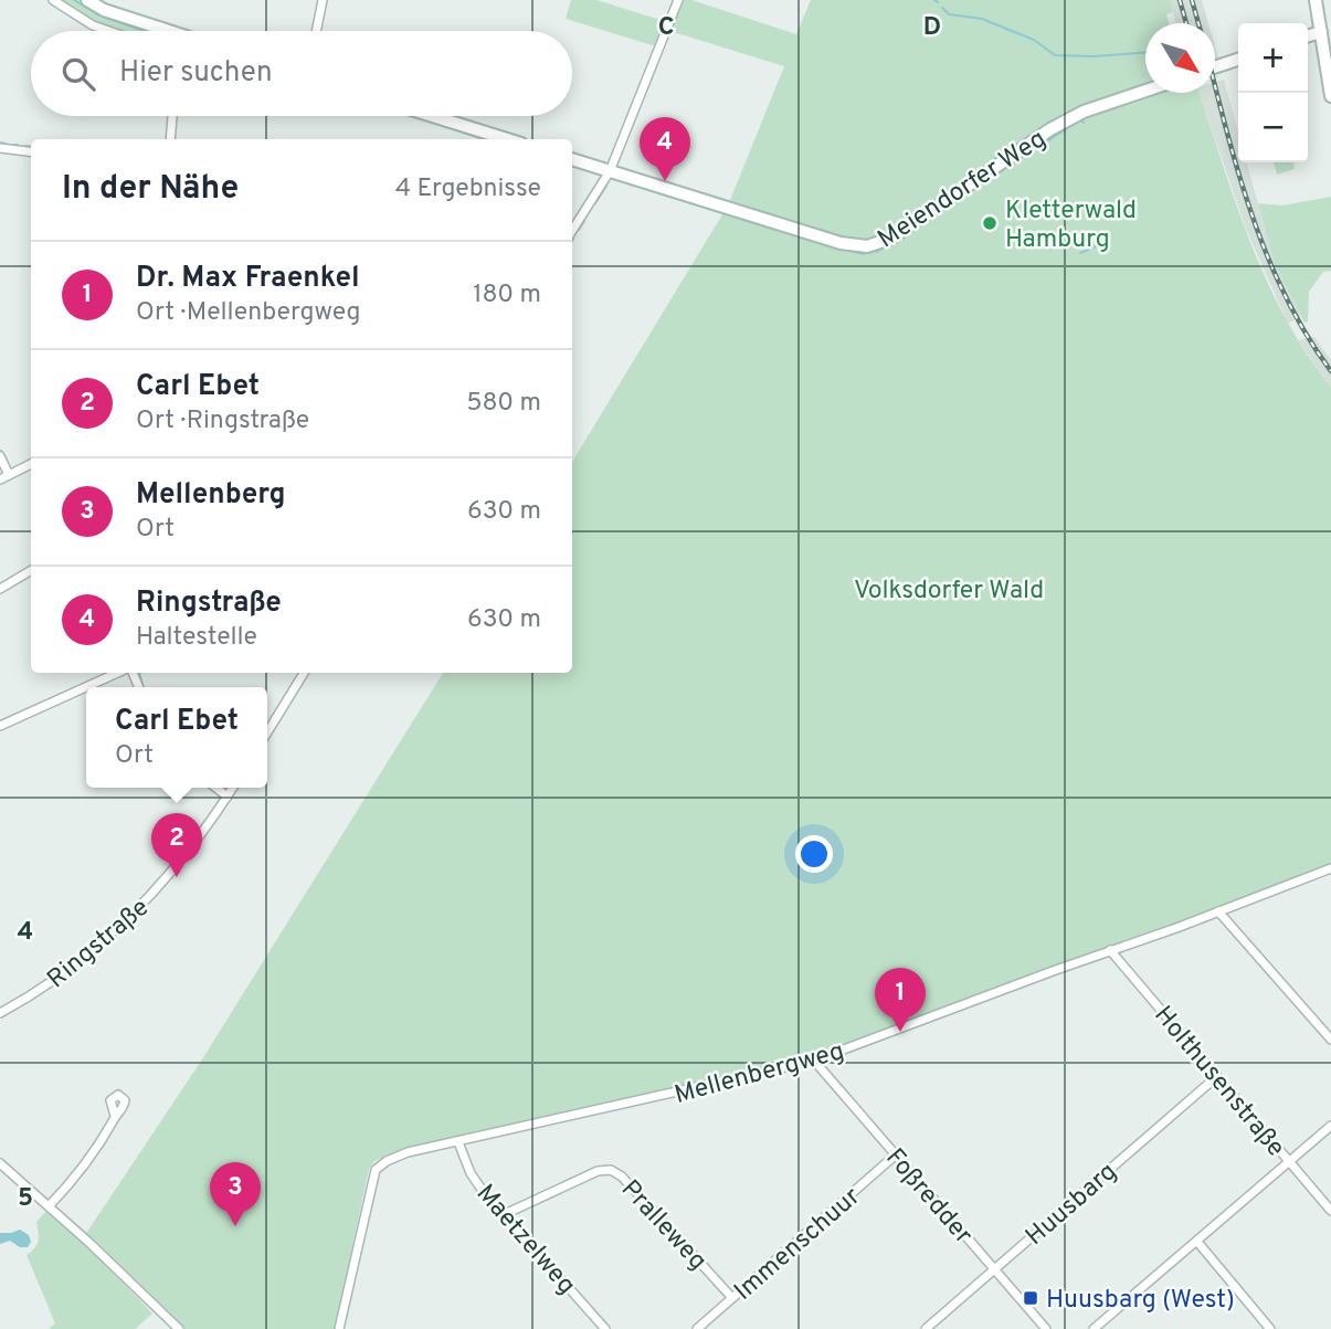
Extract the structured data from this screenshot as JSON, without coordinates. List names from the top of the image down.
{
  "streets": {
    "street": [
      "Meiendorfer Weg",
      "Ringstraße",
      "Mellenbergweg",
      "Holthusenstraße",
      "Foßredder",
      "Huusbarg",
      "Pralleweg",
      "Maetzelweg",
      "Immenschuur"
    ]
  },
  "crossings": [
    ["Mellenbergweg", "Holthusenstraße"],
    ["Mellenbergweg", "Foßredder"],
    ["Mellenbergweg", "Maetzelweg"],
    ["Holthusenstraße", "Huusbarg"],
    ["Foßredder", "Huusbarg"],
    ["Foßredder", "Immenschuur"],
    ["Pralleweg", "Maetzelweg"],
    ["Pralleweg", "Immenschuur"]
  ],
  "parks": ["Volksdorfer Wald"],
  "places": {
    "other": ["Kletterwald Hamburg"],
    "transit": ["Huusbarg (West)"]
  },
  "north": "bottom right",
  "page": {
    "map_buttons": ["+", "−"],
    "search": "Hier suchen",
    "pins": [
      "4",
      "2",
      "1",
      "3"
    ],
    "heading": ["In der Nähe", "4 Ergebnisse"],
    "list": [
      {
        "mark": "1",
        "name": "Dr. Max Fraenkel",
        "note": "Ort · Mellenbergweg",
        "value": "180 m"
      },
      {
        "mark": "2",
        "name": "Carl Ebet",
        "note": "Ort · Ringstraße",
        "value": "580 m"
      },
      {
        "mark": "3",
        "name": "Mellenberg",
        "note": "Ort",
        "value": "630 m"
      },
      {
        "mark": "4",
        "name": "Ringstraße",
        "note": "Haltestelle",
        "value": "630 m"
      }
    ],
    "popup": ["Carl Ebet", "Ort"]
  },
  "grid": {
    "columns": ["C", "D"],
    "rows": ["4", "5"]
  }
}
